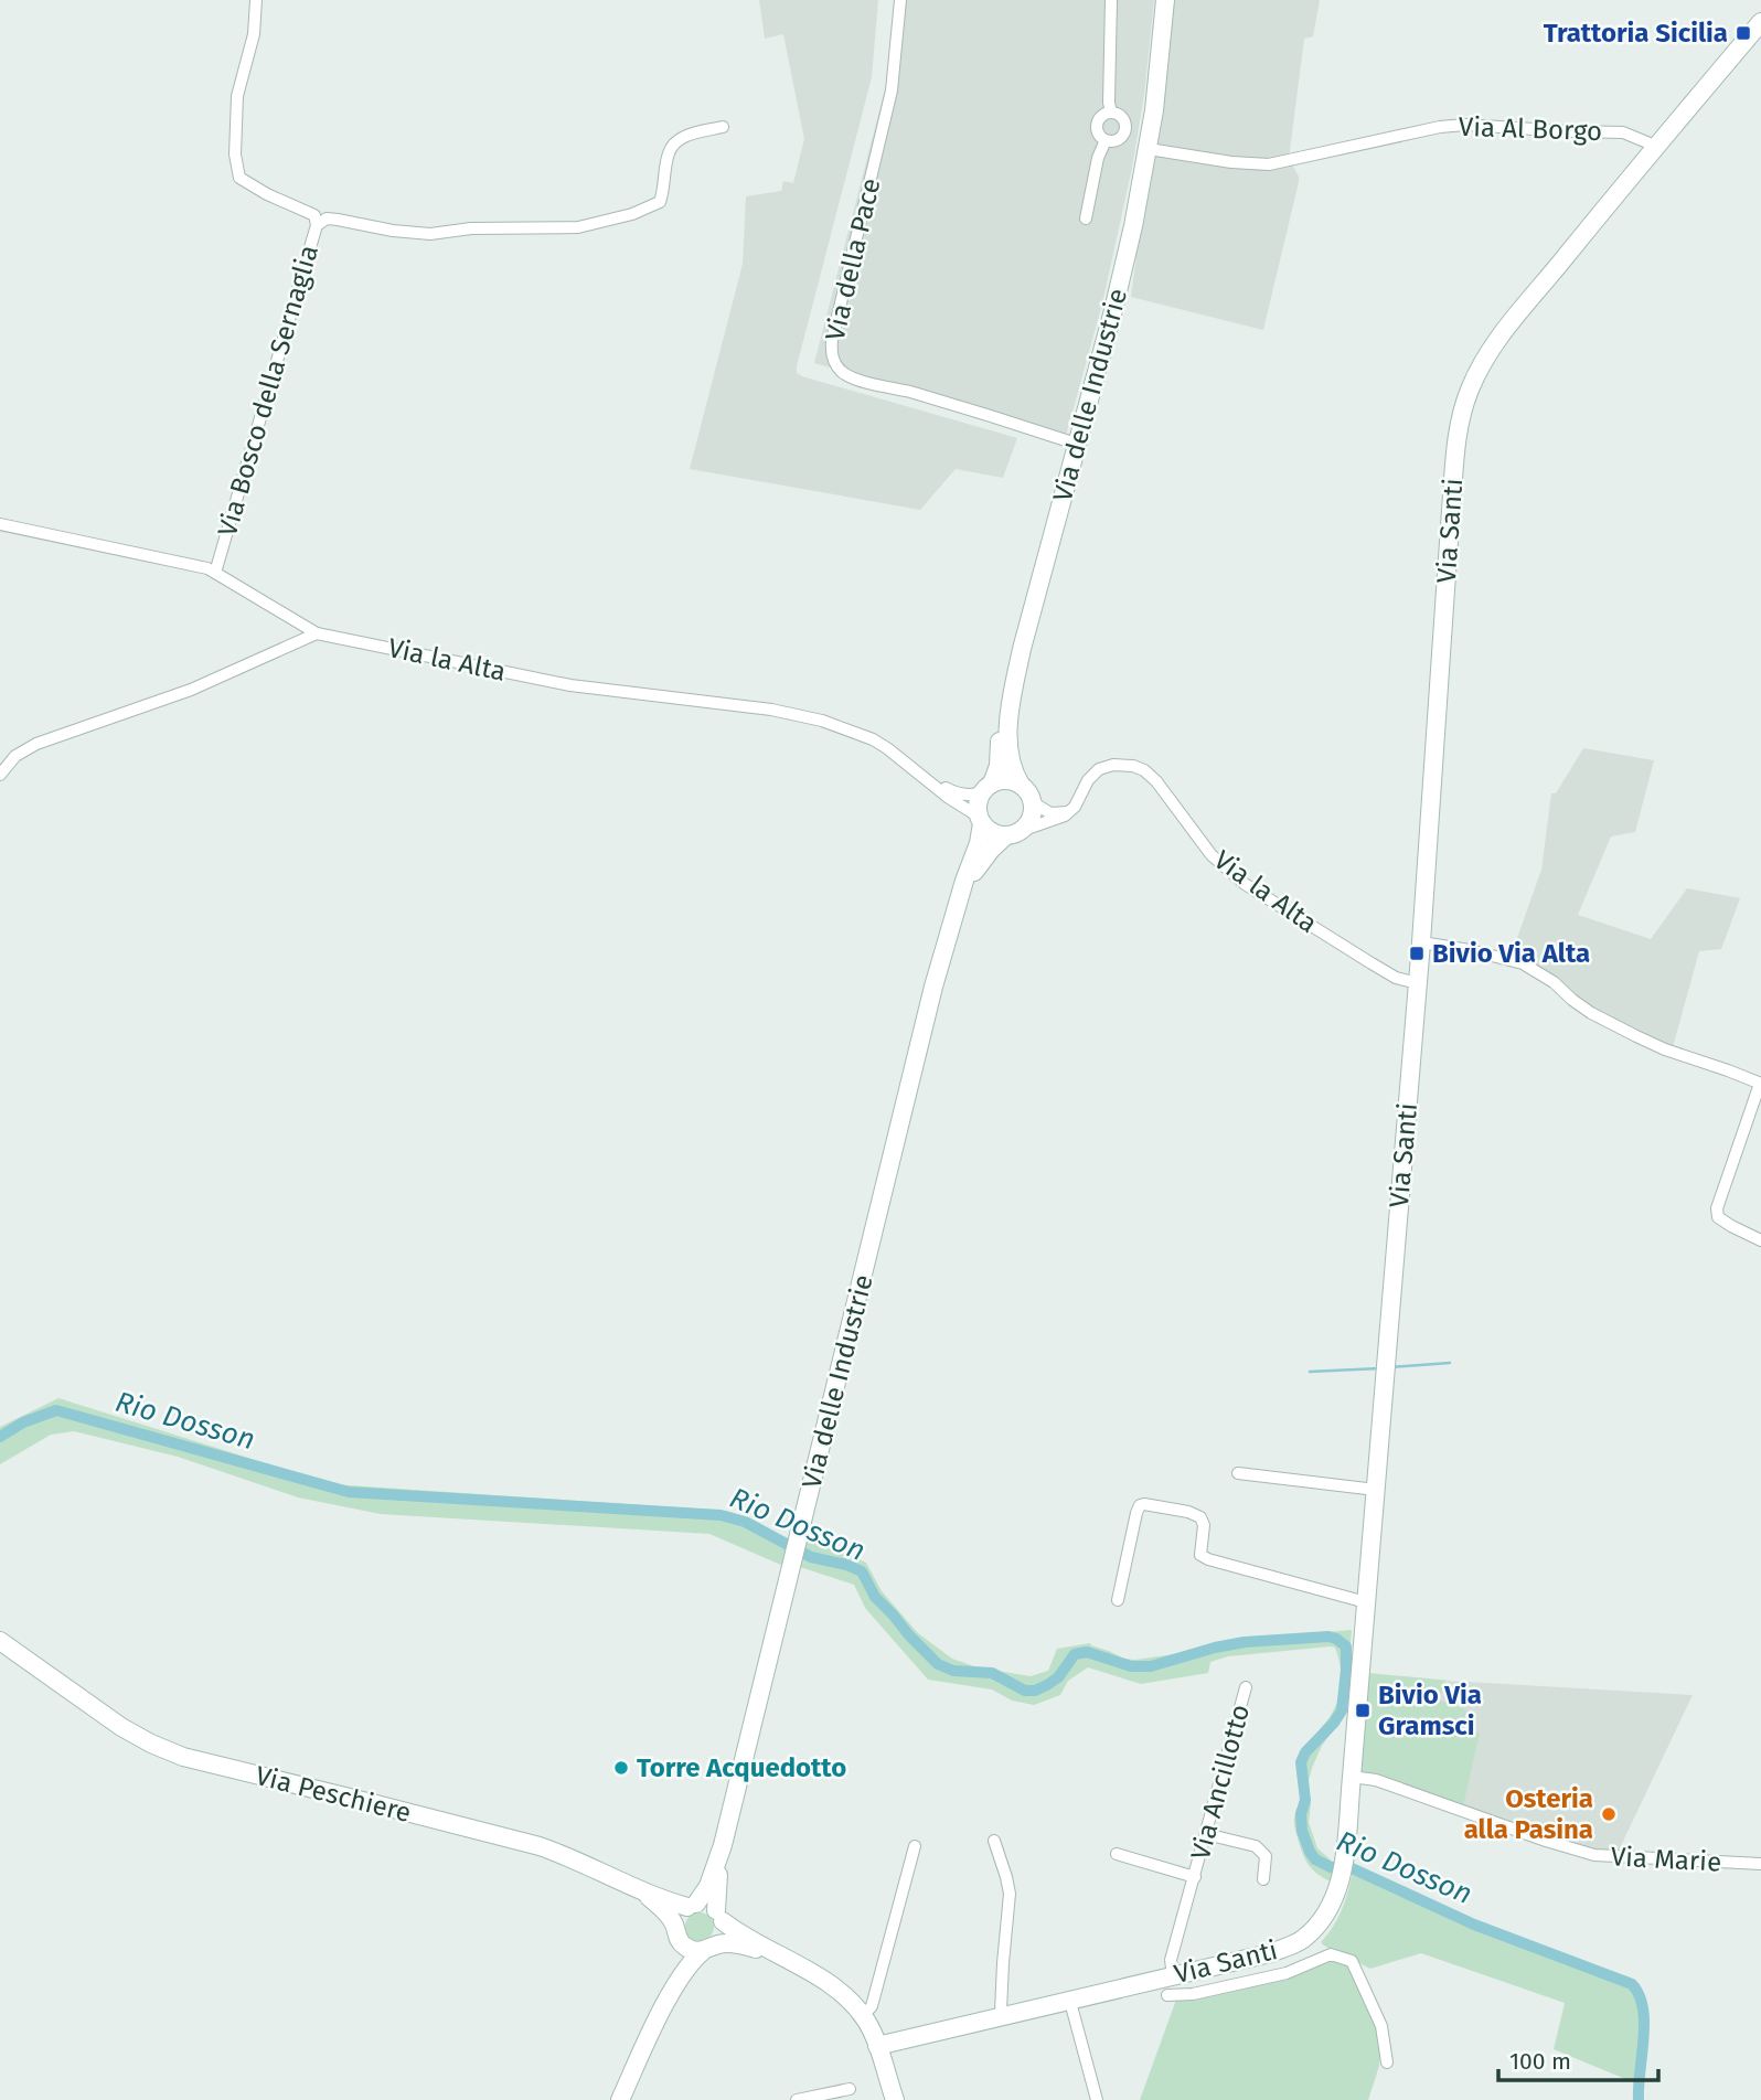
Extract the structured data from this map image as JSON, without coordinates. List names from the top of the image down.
{
  "streets": {
    "street": [
      "Via Al Borgo",
      "Via della Pace",
      "Via Bosco della Sernaglia",
      "Via delle Industrie",
      "Via Santi",
      "Via la Alta",
      "Via Ancillotto",
      "Via Peschiere",
      "Via Marie"
    ]
  },
  "crossings": [
    ["Via Al Borgo", "Via delle Industrie"],
    ["Via Al Borgo", "Via Santi"],
    ["Via della Pace", "Via delle Industrie"],
    ["Via Bosco della Sernaglia", "Via la Alta"],
    ["Via delle Industrie", "Via Peschiere"],
    ["Via Santi", "Via la Alta"],
    ["Via Santi", "Via Ancillotto"],
    ["Via Santi", "Via Marie"]
  ],
  "water": ["Rio Dosson"],
  "places": {
    "transit": ["Trattoria Sicilia", "Bivio Via Alta", "Bivio Via Gramsci"],
    "other": ["Torre Acquedotto", "Osteria alla Pasina"]
  },
  "scale_bar": "100 m"
}
